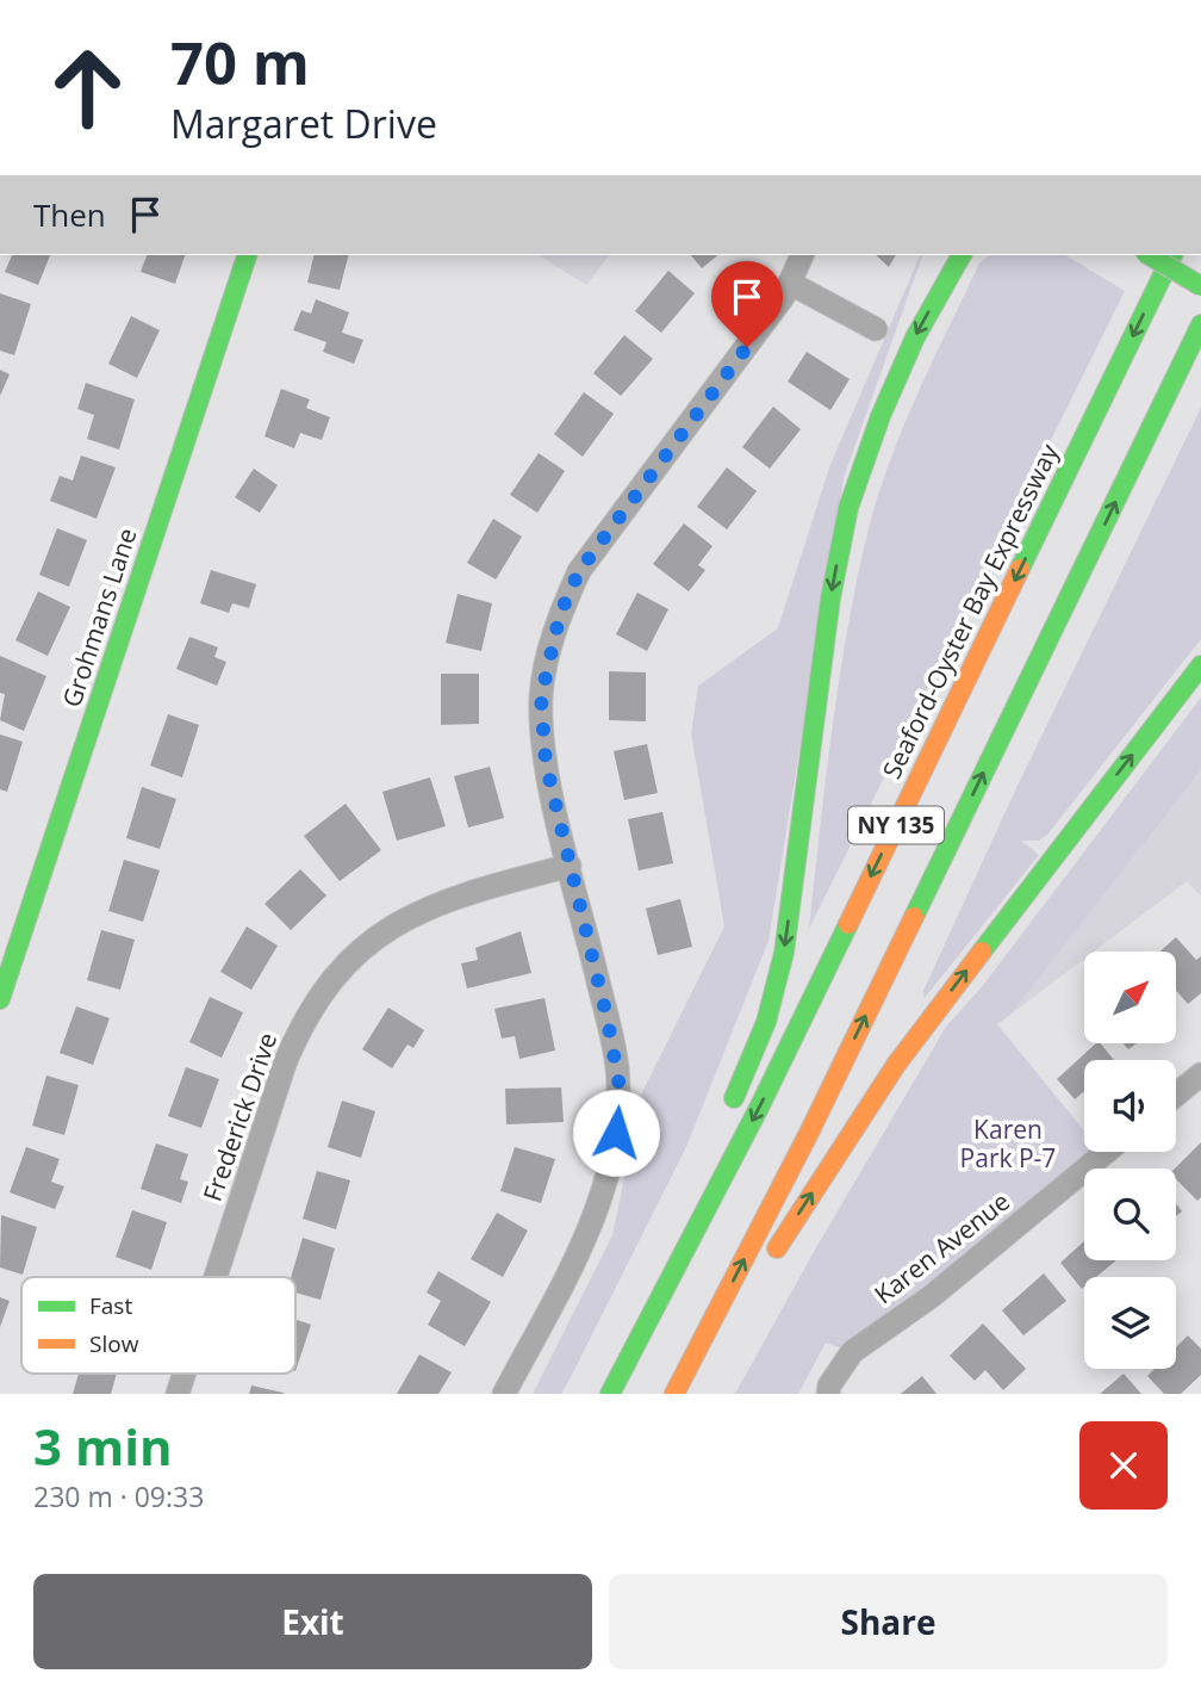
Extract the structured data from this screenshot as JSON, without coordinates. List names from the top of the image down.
{
  "streets": {
    "main road": ["Seaford-Oyster Bay Expressway", "Grohmans Lane", "NY 135"],
    "street": ["Frederick Drive", "Karen Avenue"]
  },
  "parks": ["Karen Park P-7"],
  "legend": ["Fast", "Slow"],
  "north": "top right",
  "page": {
    "turn": ["70 m", "Margaret Drive"],
    "then": "Then",
    "heading": ["3 min", "230 m · 09:33"],
    "buttons": ["Exit", "Share"]
  }
}
